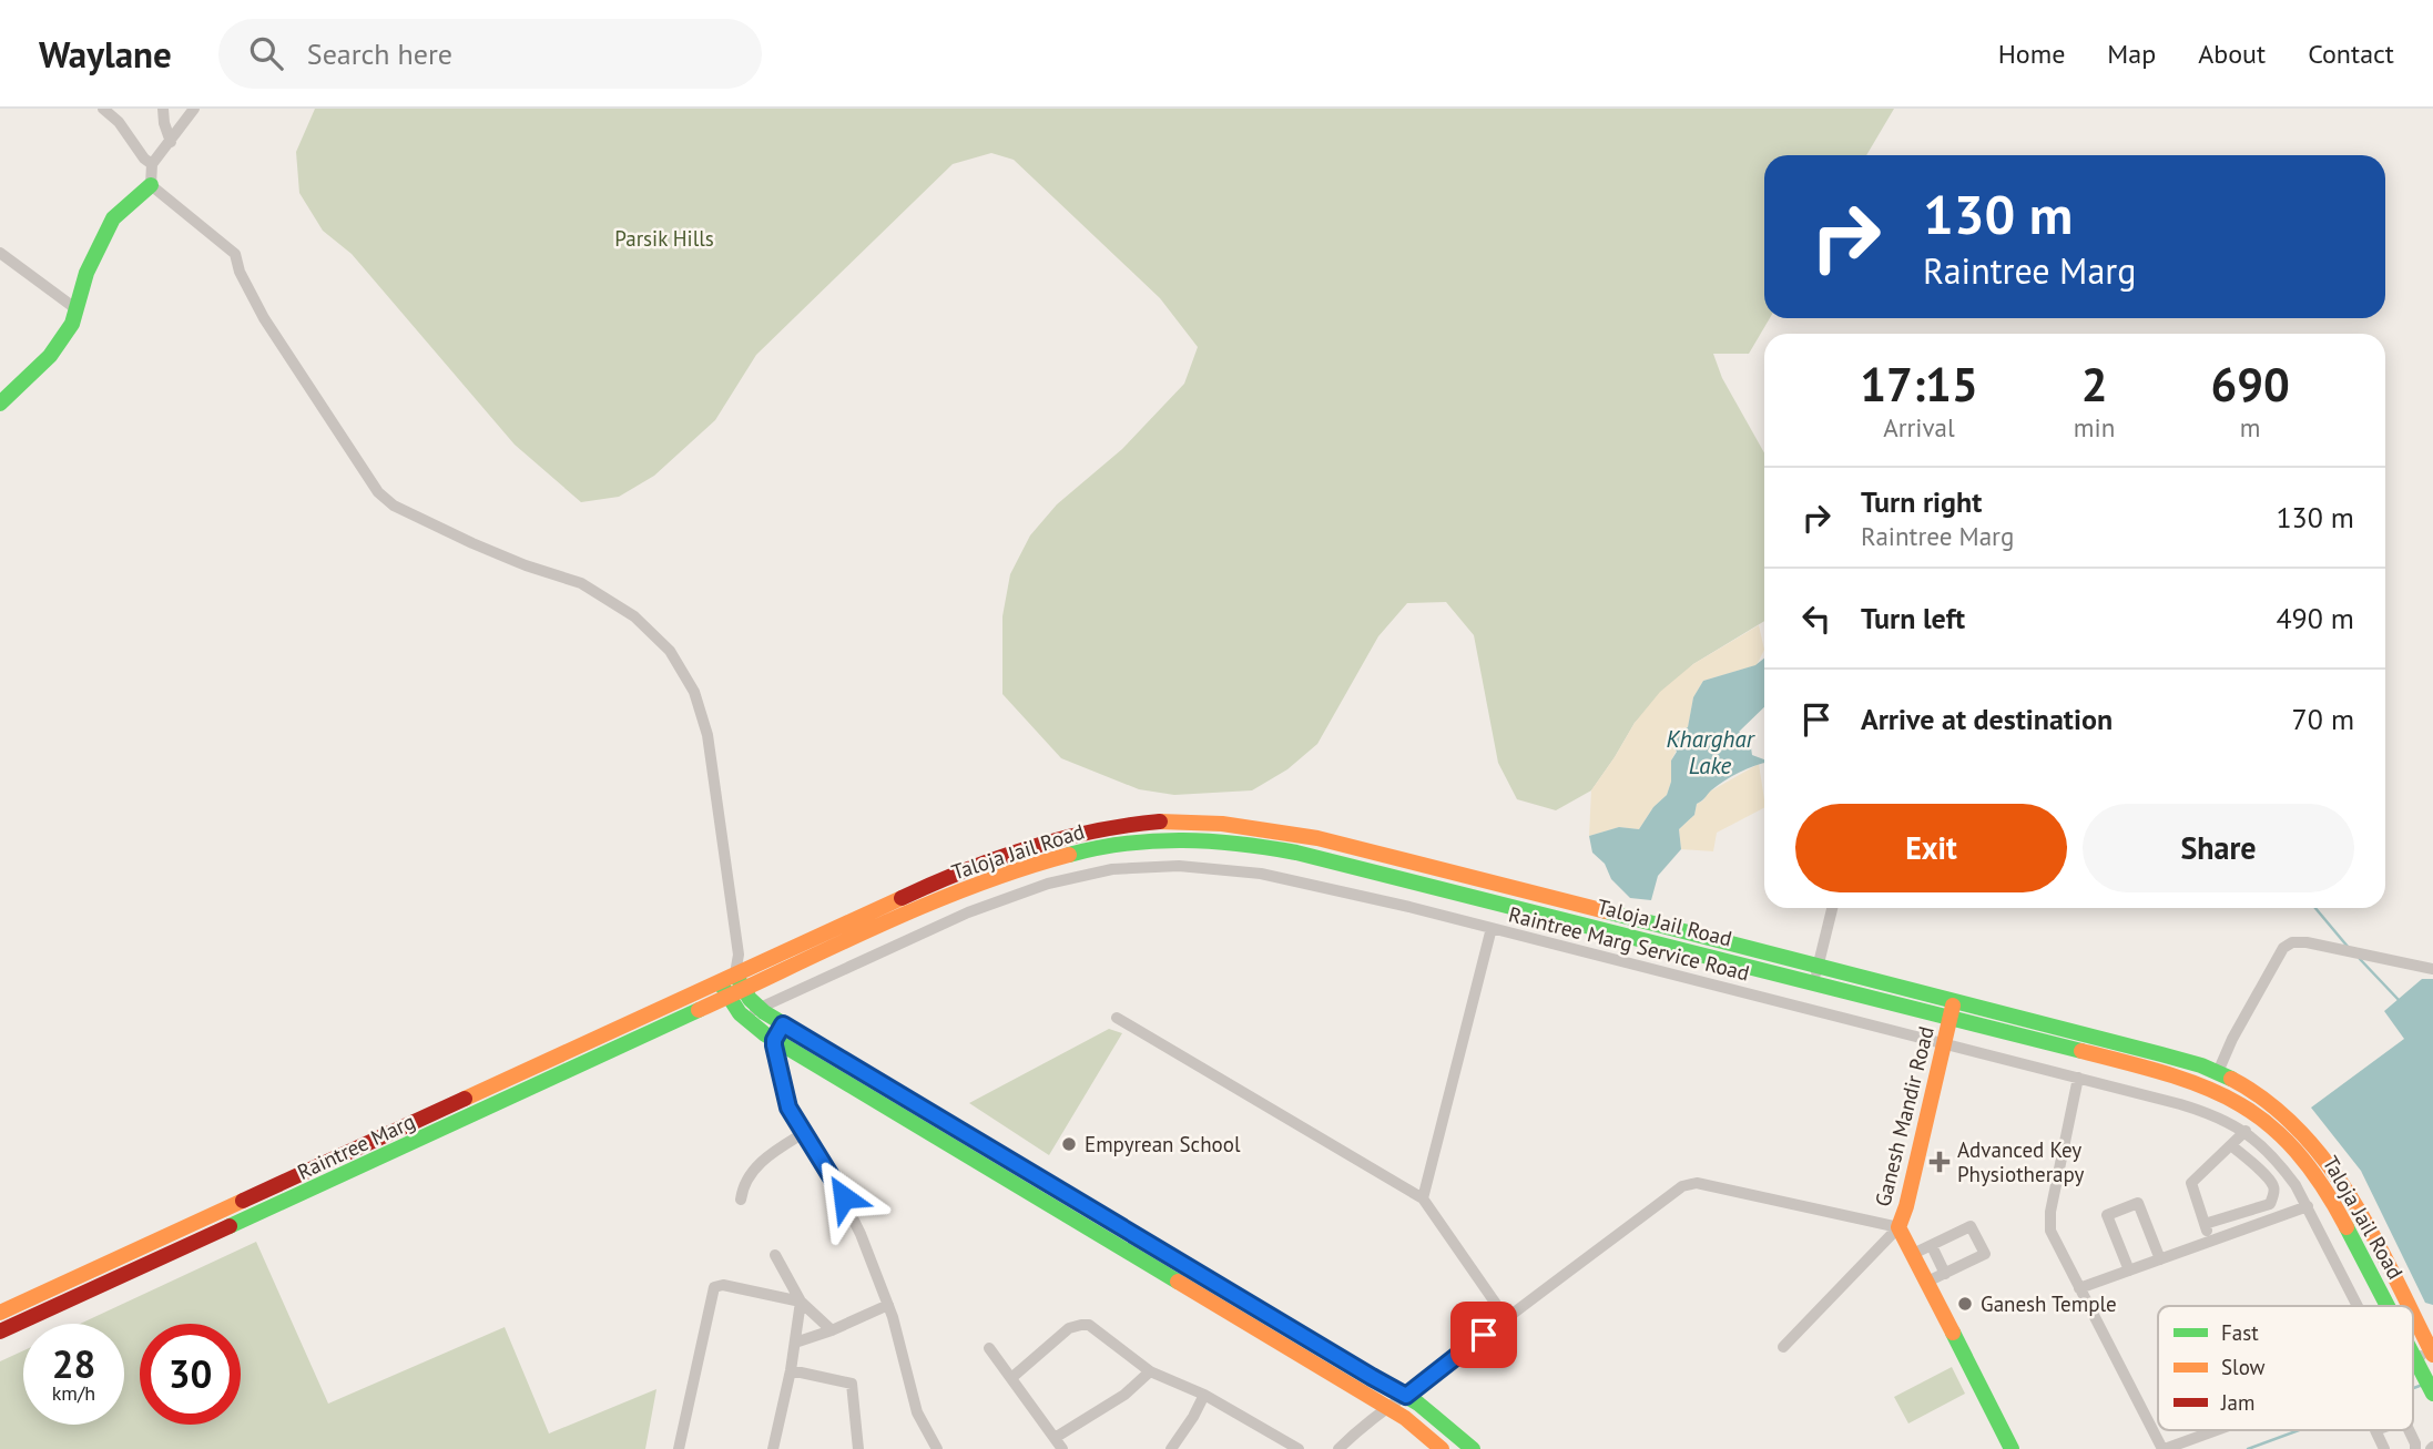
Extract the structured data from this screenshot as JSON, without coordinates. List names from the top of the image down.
{
  "streets": {
    "main road": ["Taloja Jail Road", "Ganesh Mandir Road", "Raintree Marg"],
    "street": ["Raintree Marg Service Road"]
  },
  "crossings": [
    ["Taloja Jail Road", "Ganesh Mandir Road"],
    ["Taloja Jail Road", "Raintree Marg"],
    ["Raintree Marg Service Road", "Ganesh Mandir Road"]
  ],
  "water": ["Kharghar Lake"],
  "parks": ["Parsik Hills"],
  "places": {
    "other": ["Empyrean School", "Ganesh Temple"],
    "health": ["Advanced Key Physiotherapy"]
  },
  "legend": ["Fast", "Slow", "Jam"],
  "page": {
    "header": "Waylane",
    "search": "Search here",
    "nav": [
      "Home",
      "Map",
      "About",
      "Contact"
    ],
    "turn": ["130 m", "Raintree Marg"],
    "eta": [
      "17:15",
      "Arrival",
      "2",
      "min",
      "690",
      "m"
    ],
    "list": [
      {
        "name": "Turn right",
        "note": "Raintree Marg",
        "value": "130 m"
      },
      {
        "name": "Turn left",
        "value": "490 m"
      },
      {
        "name": "Arrive at destination",
        "value": "70 m"
      }
    ],
    "buttons": ["Exit", "Share"],
    "speed": "28 km/h",
    "limit": "30"
  }
}
